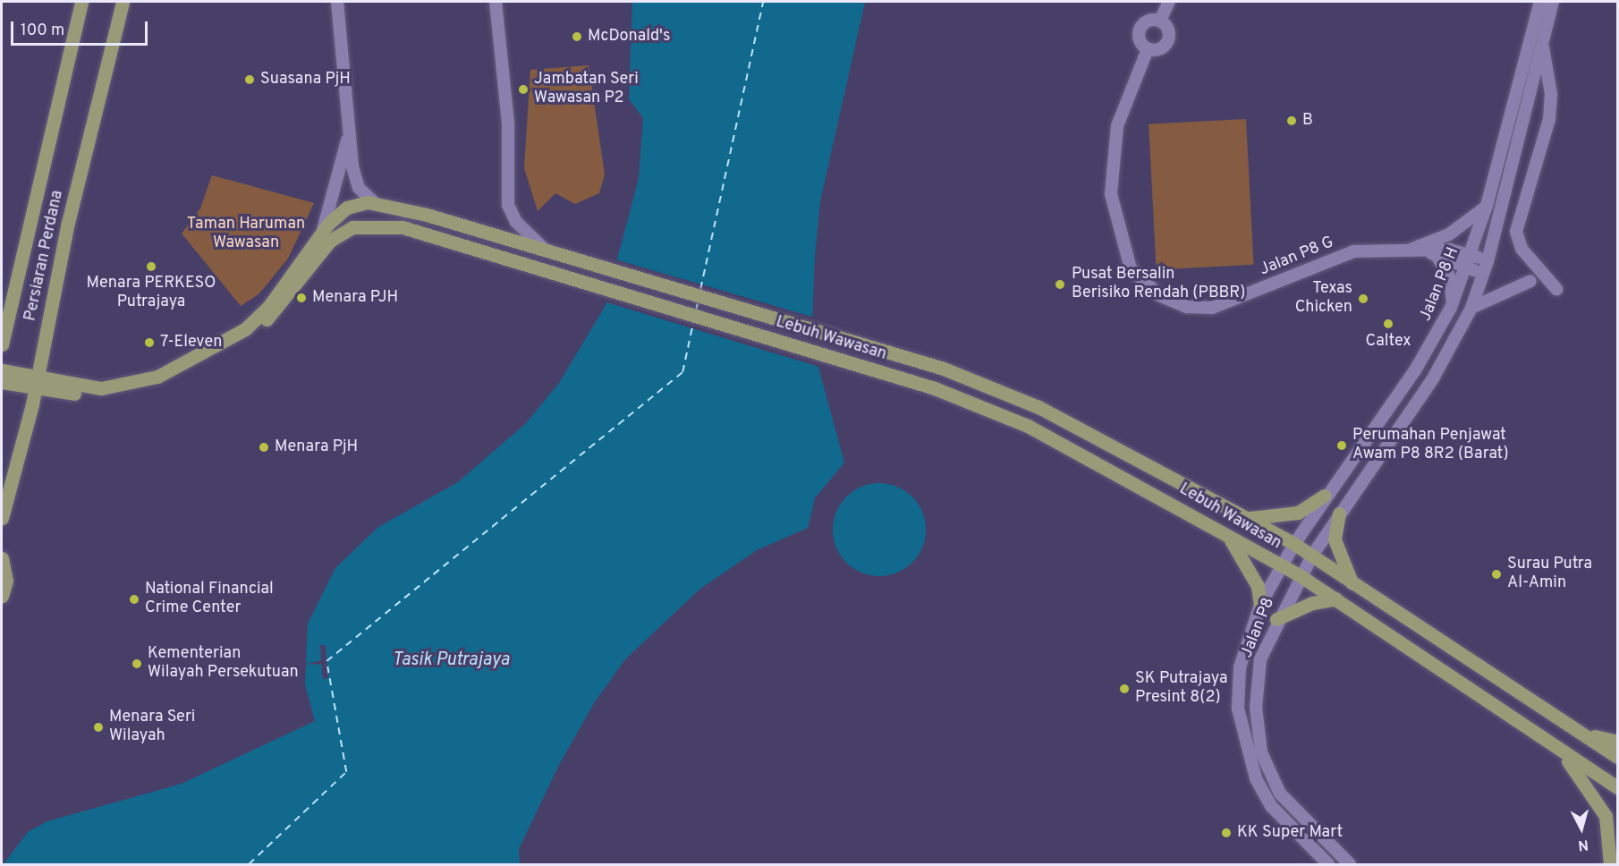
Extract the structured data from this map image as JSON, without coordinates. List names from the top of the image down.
{
  "streets": {
    "main road": ["Persiaran Perdana", "Lebuh Wawasan"],
    "street": ["Jalan P8 G", "Jalan P8 H", "Jalan P8"]
  },
  "crossings": [
    ["Persiaran Perdana", "Lebuh Wawasan"],
    ["Jalan P8 G", "Jalan P8 H"],
    ["Jalan P8 H", "Lebuh Wawasan"],
    ["Jalan P8 H", "Jalan P8"],
    ["Lebuh Wawasan", "Jalan P8"]
  ],
  "water": ["Tasik Putrajaya"],
  "parks": ["Taman Haruman Wawasan"],
  "places": [
    "McDonald's",
    "Suasana PjH",
    "Jambatan Seri Wawasan P2",
    "B",
    "Menara PERKESO Putrajaya",
    "Pusat Bersalin Berisiko Rendah (PBBR)",
    "Menara PJH",
    "Texas Chicken",
    "Caltex",
    "7-Eleven",
    "Perumahan Penjawat Awam P8 8R2 (Barat)",
    "Menara PjH",
    "Surau Putra Al-Amin",
    "National Financial Crime Center",
    "Kementerian Wilayah Persekutuan",
    "SK Putrajaya Presint 8(2)",
    "Menara Seri Wilayah",
    "KK Super Mart"
  ],
  "scale_bar": "100 m",
  "north": "bottom"
}
